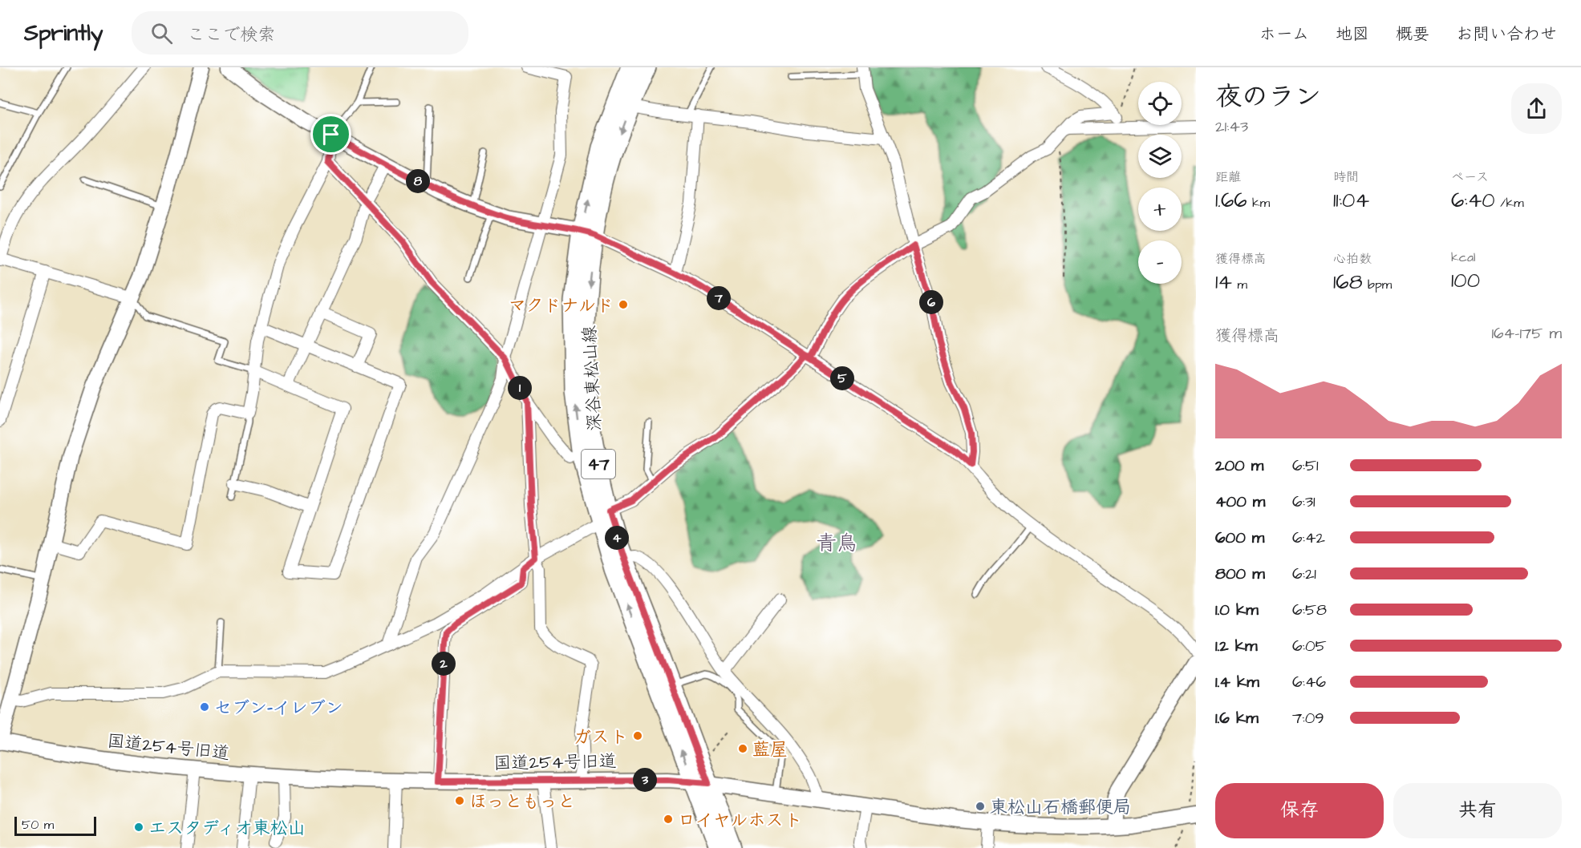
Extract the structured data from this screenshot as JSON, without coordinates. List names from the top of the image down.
{
  "streets": {
    "main road": ["深谷東松山線", "47"],
    "street": ["国道254号旧道"]
  },
  "crossings": [
    ["深谷東松山線", "国道254号旧道"]
  ],
  "districts": ["青鳥"],
  "places": [
    "マクドナルド",
    "セブン-イレブン",
    "ガスト",
    "藍屋",
    "ほっともっと",
    "東松山石橋郵便局",
    "ロイヤルホスト",
    "エスタディオ東松山"
  ],
  "scale_bar": "50 m",
  "page": {
    "header": "Sprintly",
    "search": "ここで検索",
    "nav": [
      "ホーム",
      "地図",
      "概要",
      "お問い合わせ"
    ],
    "heading": ["夜のラン", "21:43"],
    "map_buttons": ["+", "−"],
    "stats": [
      ["距離", "1.66 km"],
      ["時間", "11:04"],
      ["ペース", "6:40 /km"],
      ["獲得標高", "14 m"],
      ["心拍数", "168 bpm"],
      ["kcal", "100"]
    ],
    "pins": [
      "8",
      "7",
      "6",
      "5",
      "1",
      "4",
      "2",
      "3"
    ],
    "chart": ["獲得標高", "164–175 m"],
    "list": [
      {
        "name": "200 m",
        "note": "6:51"
      },
      {
        "name": "400 m",
        "note": "6:31"
      },
      {
        "name": "600 m",
        "note": "6:42"
      },
      {
        "name": "800 m",
        "note": "6:21"
      },
      {
        "name": "1.0 km",
        "note": "6:58"
      },
      {
        "name": "1.2 km",
        "note": "6:05"
      },
      {
        "name": "1.4 km",
        "note": "6:46"
      },
      {
        "name": "1.6 km",
        "note": "7:09"
      }
    ],
    "buttons": ["保存", "共有"],
    "scale": "50 m"
  }
}
